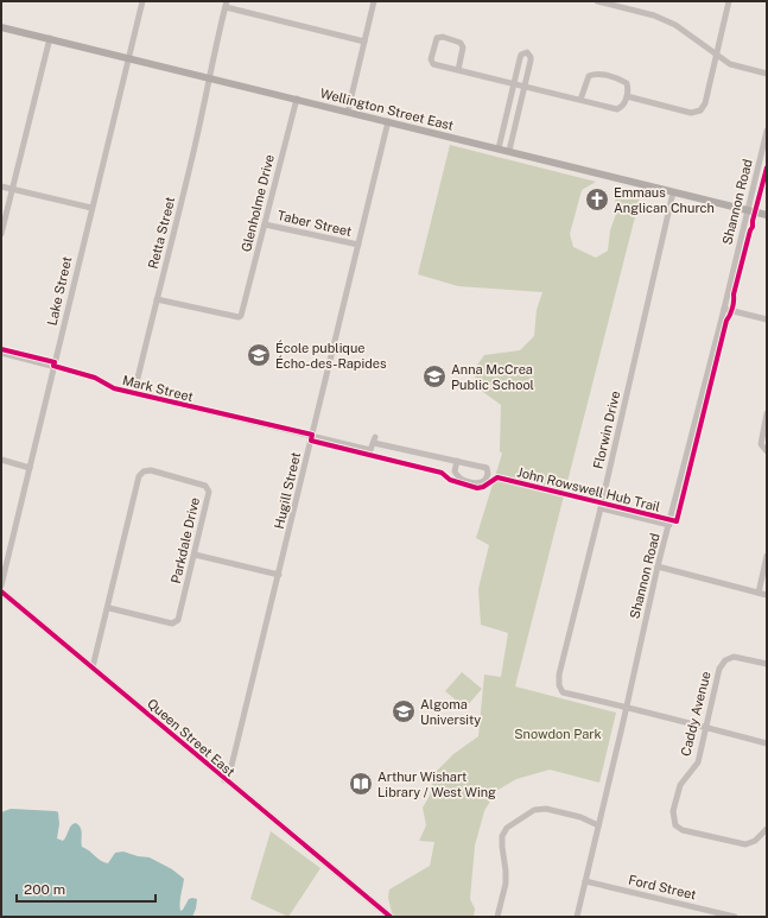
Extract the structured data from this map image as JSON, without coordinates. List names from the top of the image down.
{
  "streets": {
    "main road": ["Wellington Street East", "Queen Street East"],
    "street": [
      "Shannon Road",
      "Glenholme Drive",
      "Taber Street",
      "Retta Street",
      "Lake Street",
      "Mark Street",
      "Florwin Drive",
      "Hugill Street",
      "Parkdale Drive",
      "Caddy Avenue",
      "Ford Street"
    ],
    "cycle path": ["John Rowswell Hub Trail"]
  },
  "crossings": [
    ["Wellington Street East", "Shannon Road"],
    ["Wellington Street East", "Glenholme Drive"],
    ["Wellington Street East", "Retta Street"],
    ["Wellington Street East", "Lake Street"],
    ["Wellington Street East", "Florwin Drive"],
    ["Wellington Street East", "Hugill Street"],
    ["Shannon Road", "Florwin Drive"],
    ["Shannon Road", "Ford Street"],
    ["Glenholme Drive", "Taber Street"],
    ["Glenholme Drive", "Retta Street"],
    ["Taber Street", "Hugill Street"],
    ["Retta Street", "Mark Street"],
    ["Lake Street", "Mark Street"],
    ["Mark Street", "Hugill Street"],
    ["Hugill Street", "Queen Street East"],
    ["Parkdale Drive", "Queen Street East"]
  ],
  "parks": ["Snowdon Park"],
  "places": {
    "church": ["Emmaus Anglican Church"],
    "school or university": ["École publique Écho-des-Rapides", "Anna McCrea Public School", "Algoma University"],
    "library": ["Arthur Wishart Library / West Wing"]
  },
  "scale_bar": "200 m"
}
